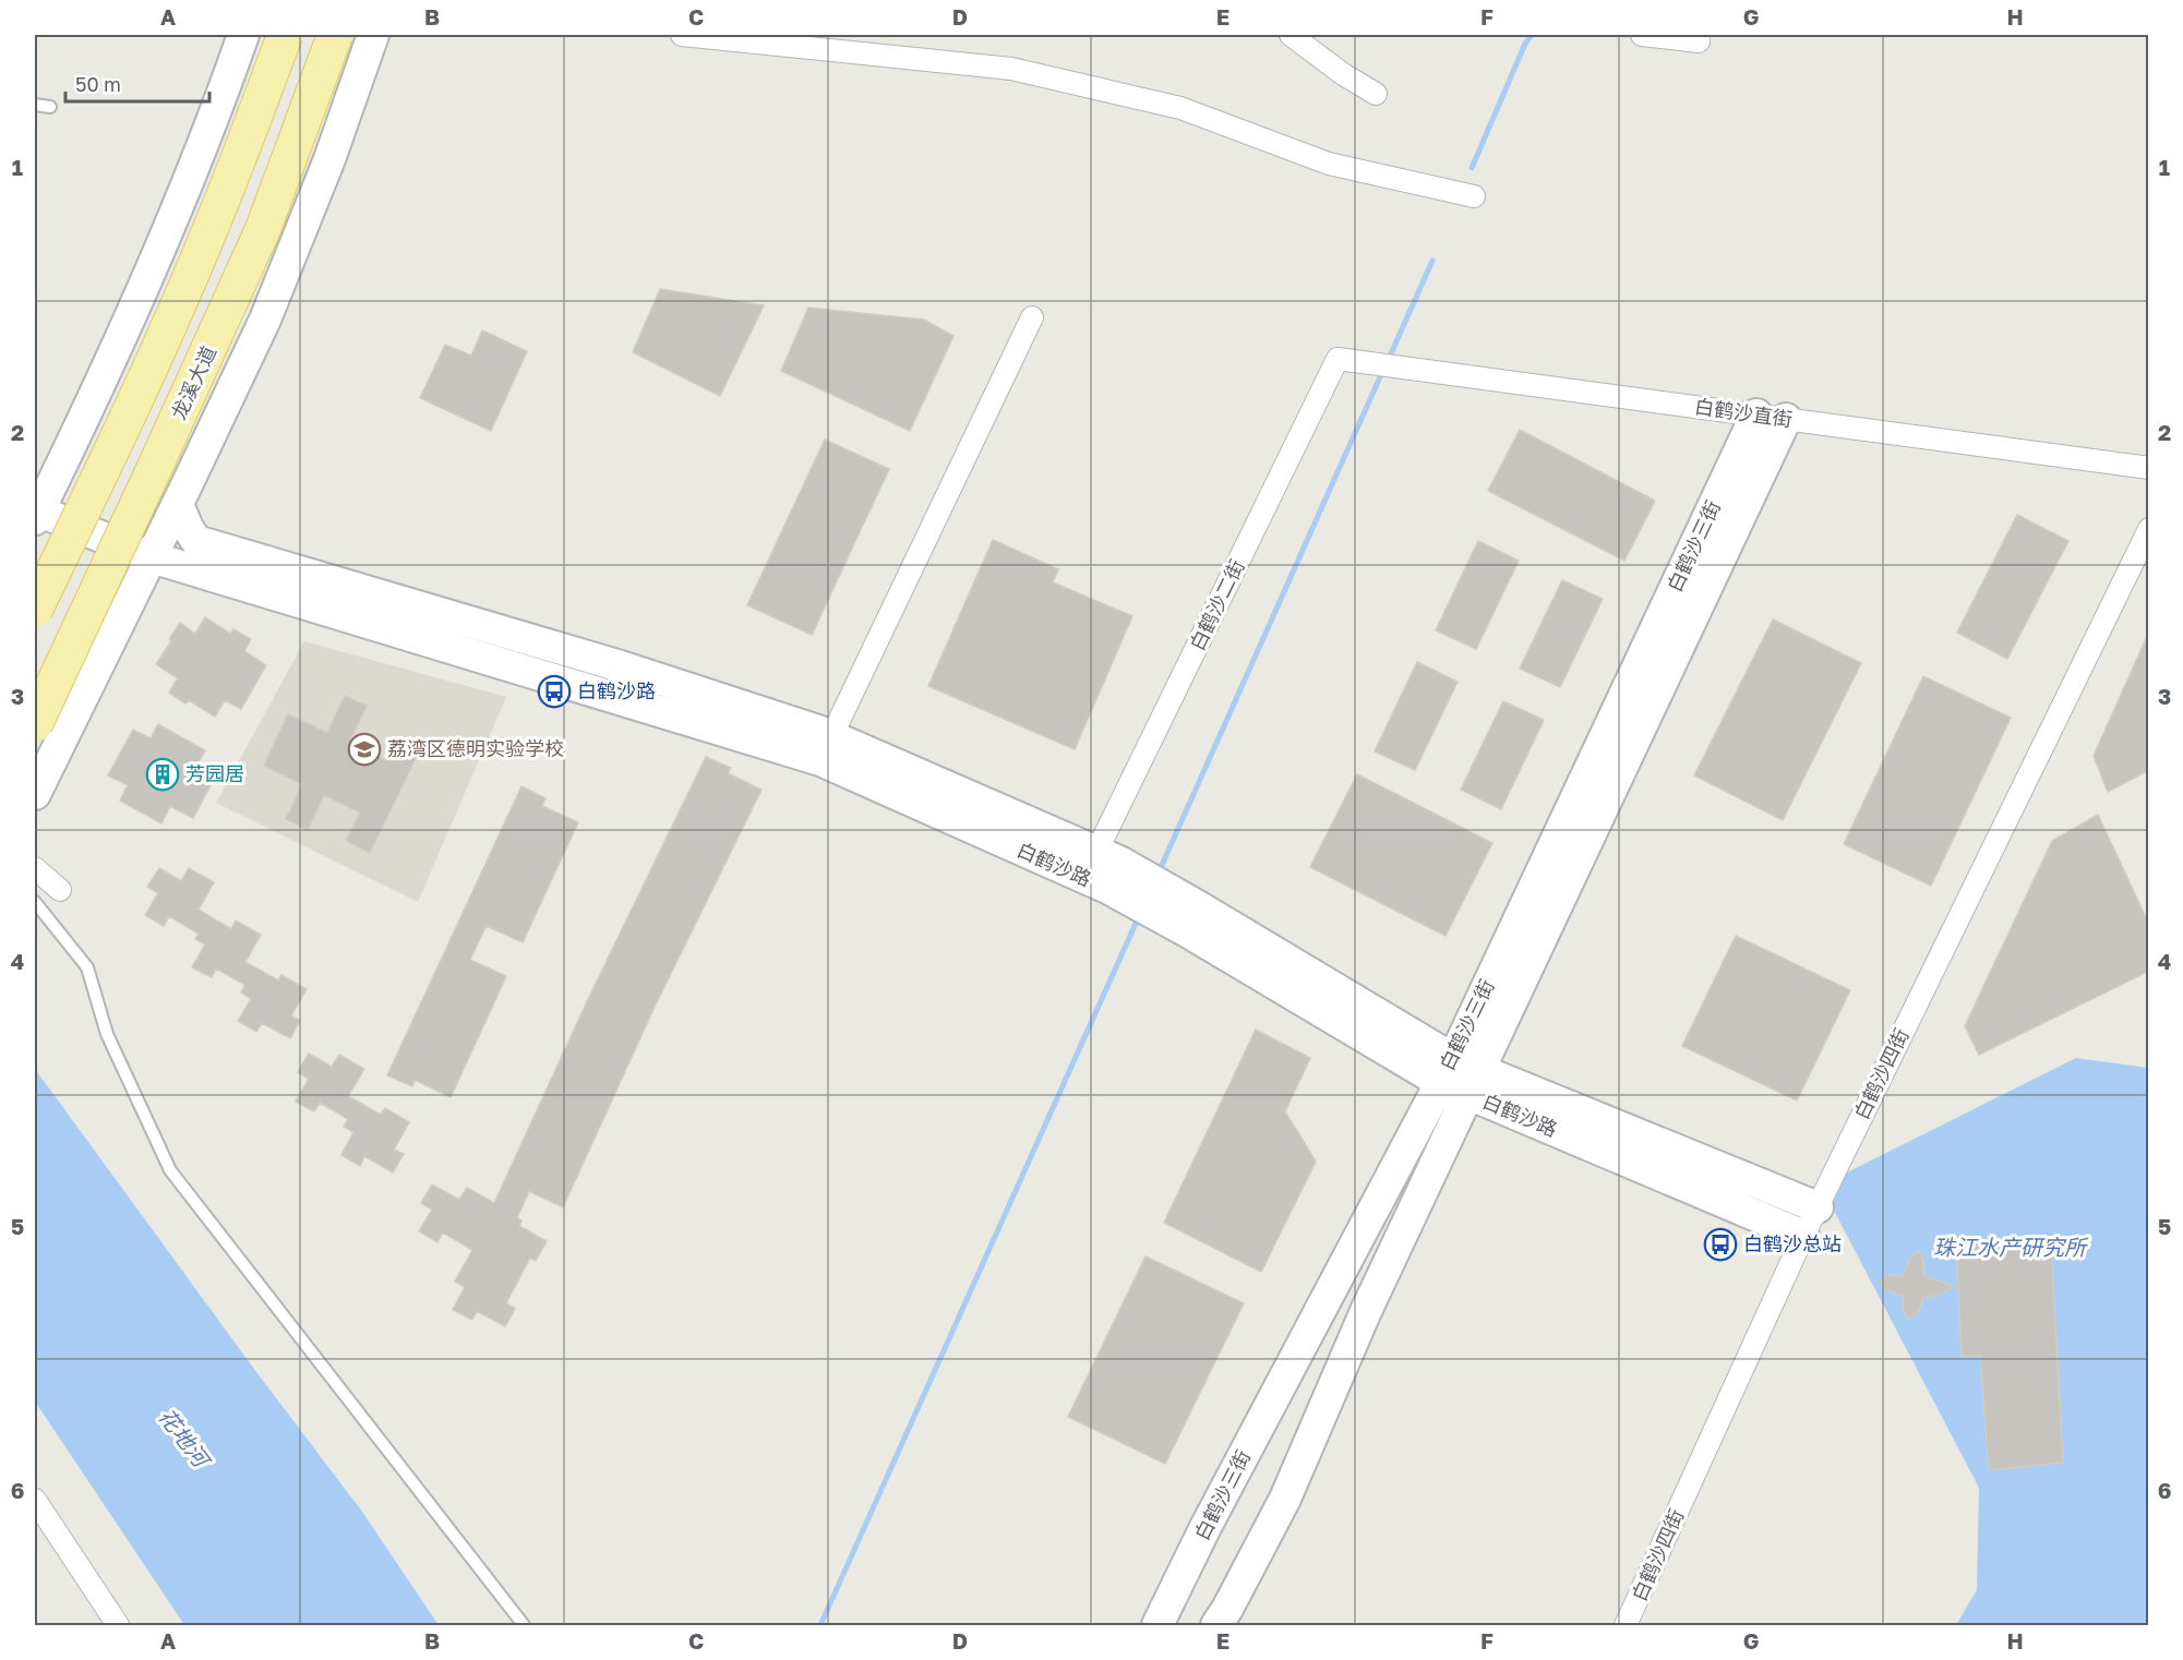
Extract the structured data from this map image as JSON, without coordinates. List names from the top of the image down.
{
  "streets": {
    "main road": ["龙溪大道"],
    "street": [
      "白鹤沙直街",
      "白鹤沙三街",
      "白鹤沙二街",
      "白鹤沙路",
      "白鹤沙四街"
    ]
  },
  "crossings": [
    ["白鹤沙直街", "白鹤沙三街"],
    ["白鹤沙直街", "白鹤沙二街"],
    ["白鹤沙三街", "白鹤沙路"],
    ["白鹤沙二街", "白鹤沙路"],
    ["白鹤沙路", "白鹤沙四街"]
  ],
  "water": ["珠江水产研究所", "花地河"],
  "places": {
    "bus stop": ["白鹤沙路", "白鹤沙总站"],
    "school or university": ["荔湾区德明实验学校"],
    "building": ["芳园居"]
  },
  "scale_bar": "50 m",
  "grid": {
    "columns": [
      "A",
      "B",
      "C",
      "D",
      "E",
      "F",
      "G",
      "H"
    ],
    "rows": [
      "1",
      "2",
      "3",
      "4",
      "5",
      "6"
    ]
  }
}
